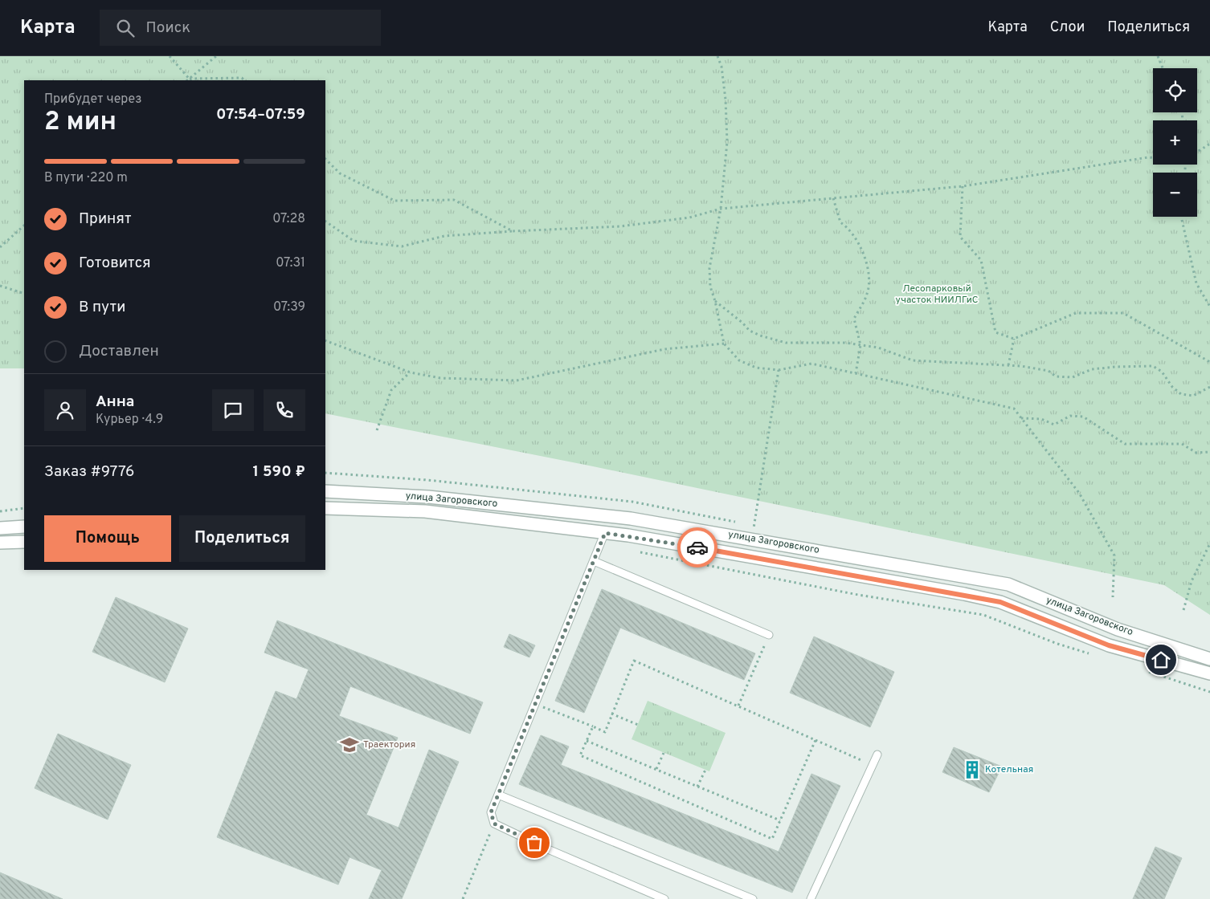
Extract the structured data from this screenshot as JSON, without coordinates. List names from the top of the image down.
{
  "streets": {
    "street": ["улица Загоровского"]
  },
  "parks": ["Лесопарковый участок НИИЛГиС"],
  "places": {
    "school or university": ["Траектория"],
    "building": ["Котельная"]
  },
  "page": {
    "header": "Карта",
    "search": "Поиск",
    "nav": ["Карта", "Слои", "Поделиться"],
    "map_buttons": ["+", "−"],
    "heading": ["2 мин", "Прибудет через", "07:54–07:59"],
    "panel": [
      "Анна",
      "Курьер · 4.9",
      "Заказ #9776",
      "1 590 ₽"
    ],
    "bar": "В пути · 220 m",
    "list": [
      ["Принят", "07:28"],
      ["Готовится", "07:31"],
      ["В пути", "07:39"],
      "Доставлен"
    ],
    "buttons": ["Помощь", "Поделиться"]
  }
}
